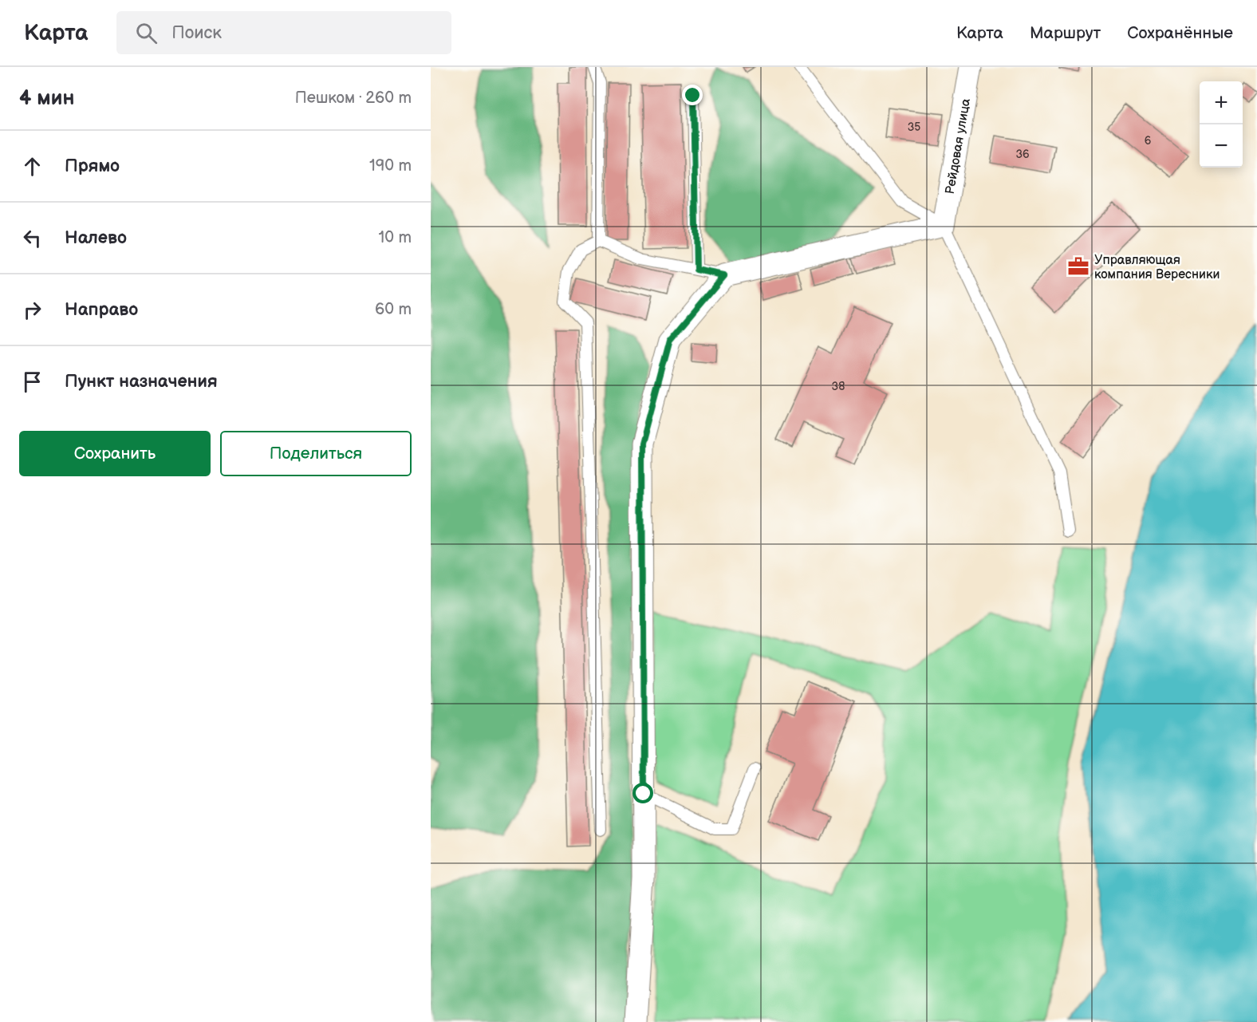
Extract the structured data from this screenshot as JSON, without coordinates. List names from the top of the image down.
{
  "streets": {
    "street": ["Рейдовая улица"]
  },
  "places": {
    "office": ["Управляющая компания Вересники"]
  },
  "house_numbers": [
    "35",
    "6",
    "36",
    "38"
  ],
  "page": {
    "header": "Карта",
    "search": "Поиск",
    "nav": ["Карта", "Маршрут", "Сохранённые"],
    "heading": ["4 мин", "Пешком · 260 m"],
    "map_buttons": ["+", "−"],
    "list": [
      ["Прямо", "190 m"],
      ["Налево", "10 m"],
      ["Направо", "60 m"],
      "Пункт назначения"
    ],
    "buttons": ["Сохранить", "Поделиться"]
  }
}
